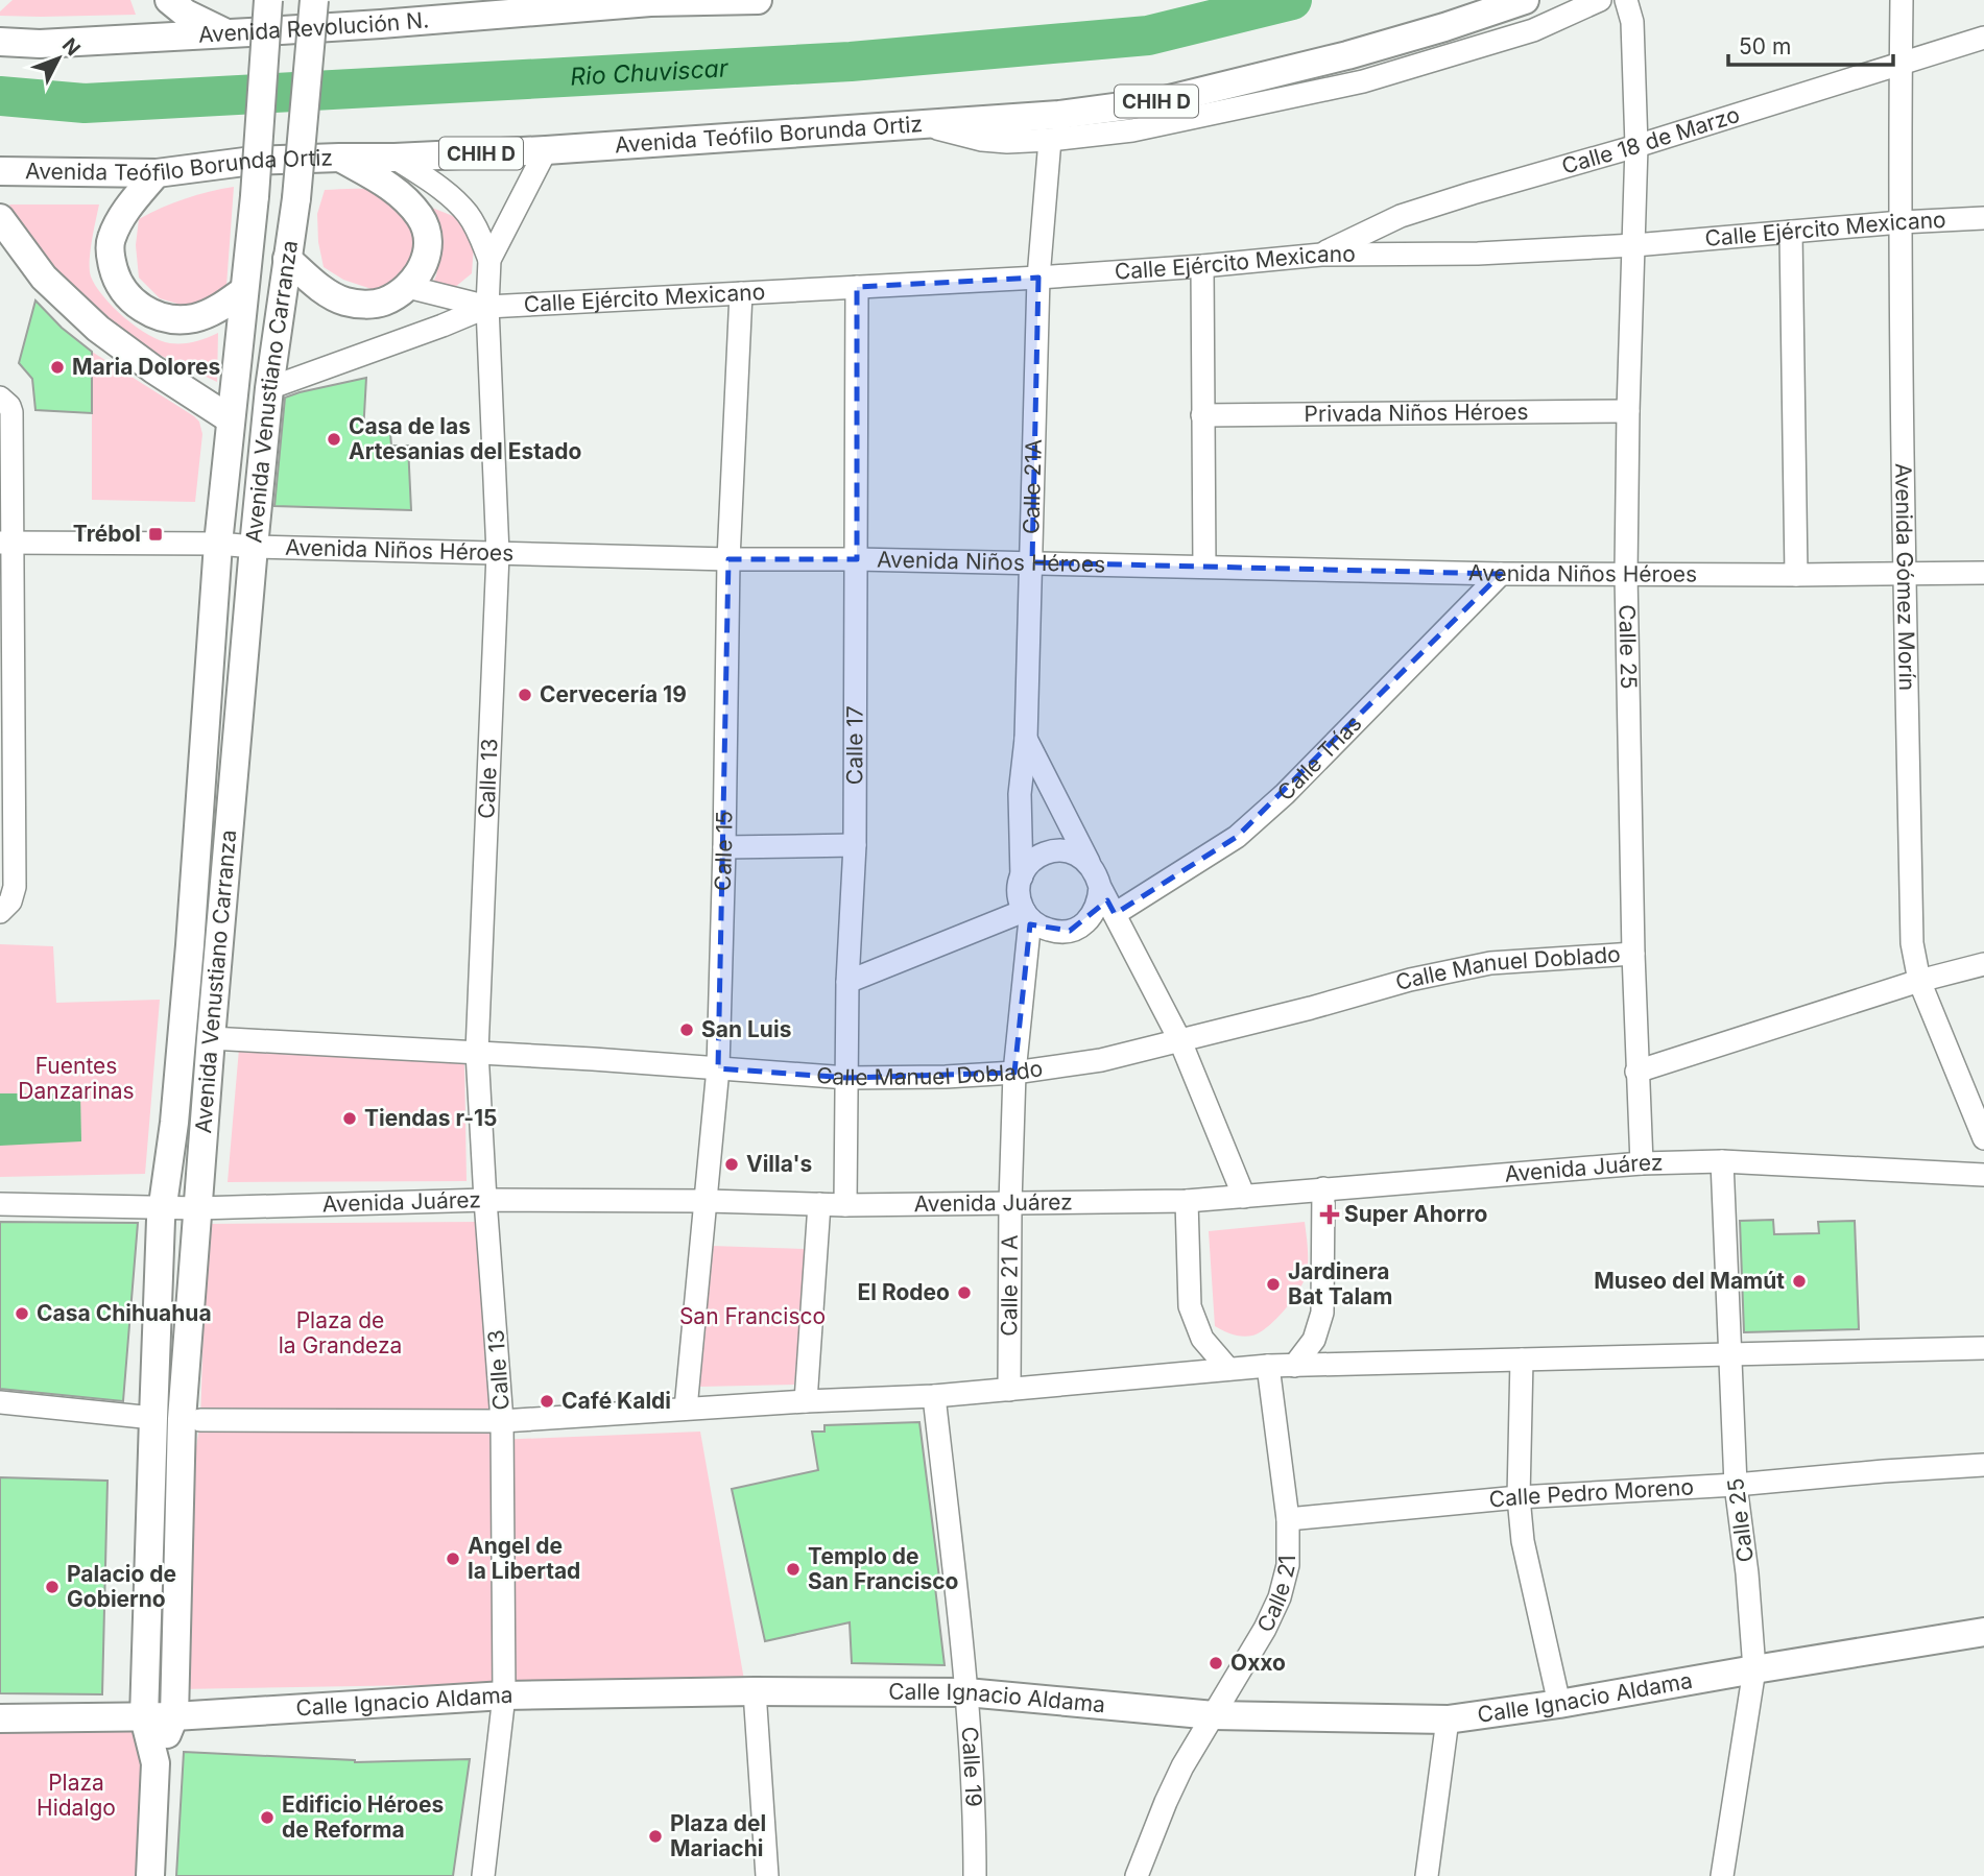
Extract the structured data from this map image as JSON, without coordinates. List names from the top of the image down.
{
  "streets": {
    "main road": [
      "Avenida Revolución N.",
      "CHIH D",
      "Avenida Teófilo Borunda Ortiz",
      "Avenida Venustiano Carranza",
      "Calle Ignacio Aldama"
    ],
    "street": [
      "Calle 18 de Marzo",
      "Calle Ejército Mexicano",
      "Privada Niños Héroes",
      "Calle 21A",
      "Avenida Niños Héroes",
      "Avenida Gómez Morín",
      "Calle 25",
      "Calle 17",
      "Calle Trías",
      "Calle 13",
      "Calle 15",
      "Calle Manuel Doblado",
      "Avenida Juárez",
      "Calle 21 A",
      "Calle Pedro Moreno",
      "Calle 21",
      "Calle 19"
    ]
  },
  "crossings": [
    ["Avenida Teófilo Borunda Ortiz", "Calle 13"],
    ["Calle 18 de Marzo", "Calle Ejército Mexicano"],
    ["Calle 18 de Marzo", "Avenida Gómez Morín"],
    ["Calle 18 de Marzo", "Calle 25"],
    ["Calle Ejército Mexicano", "Calle 21A"],
    ["Calle Ejército Mexicano", "Avenida Gómez Morín"],
    ["Calle Ejército Mexicano", "Calle 25"],
    ["Calle Ejército Mexicano", "Calle 17"],
    ["Calle Ejército Mexicano", "Calle 13"],
    ["Calle Ejército Mexicano", "Calle 15"],
    ["Avenida Venustiano Carranza", "Avenida Niños Héroes"],
    ["Avenida Venustiano Carranza", "Calle Manuel Doblado"],
    ["Avenida Venustiano Carranza", "Avenida Juárez"],
    ["Avenida Venustiano Carranza", "Calle Ignacio Aldama"],
    ["Privada Niños Héroes", "Calle 25"],
    ["Calle 21A", "Avenida Niños Héroes"],
    ["Calle 21A", "Calle 21 A"],
    ["Avenida Niños Héroes", "Avenida Gómez Morín"],
    ["Avenida Niños Héroes", "Calle 25"],
    ["Avenida Niños Héroes", "Calle 17"],
    ["Avenida Niños Héroes", "Calle Trías"],
    ["Avenida Niños Héroes", "Calle 13"],
    ["Avenida Niños Héroes", "Calle 15"],
    ["Calle 25", "Calle Manuel Doblado"],
    ["Calle 25", "Avenida Juárez"],
    ["Calle 25", "Calle Pedro Moreno"],
    ["Calle 25", "Calle Ignacio Aldama"],
    ["Calle 17", "Calle Manuel Doblado"],
    ["Calle 17", "Avenida Juárez"],
    ["Calle 13", "Calle Manuel Doblado"],
    ["Calle 13", "Avenida Juárez"],
    ["Calle 13", "Calle Ignacio Aldama"],
    ["Calle 15", "Calle Manuel Doblado"],
    ["Calle 15", "Avenida Juárez"],
    ["Calle Manuel Doblado", "Calle 21 A"],
    ["Avenida Juárez", "Calle 21 A"],
    ["Calle Pedro Moreno", "Calle 21"],
    ["Calle 21", "Calle Ignacio Aldama"],
    ["Calle Ignacio Aldama", "Calle 19"]
  ],
  "water": ["Rio Chuviscar"],
  "parks": [
    "Fuentes Danzarinas",
    "San Francisco",
    "Plaza de la Grandeza",
    "Plaza Hidalgo"
  ],
  "places": {
    "other": [
      "Maria Dolores",
      "Casa de las Artesanias del Estado",
      "Cervecería 19",
      "San Luis",
      "Tiendas r-15",
      "Villa's",
      "Museo del Mamút",
      "Jardinera Bat Talam",
      "El Rodeo",
      "Casa Chihuahua",
      "Café Kaldi",
      "Angel de la Libertad",
      "Templo de San Francisco",
      "Palacio de Gobierno",
      "Oxxo",
      "Edificio Héroes de Reforma",
      "Plaza del Mariachi"
    ],
    "transit": ["Trébol"],
    "health": ["Super Ahorro"]
  },
  "scale_bar": "50 m",
  "north": "top right"
}
